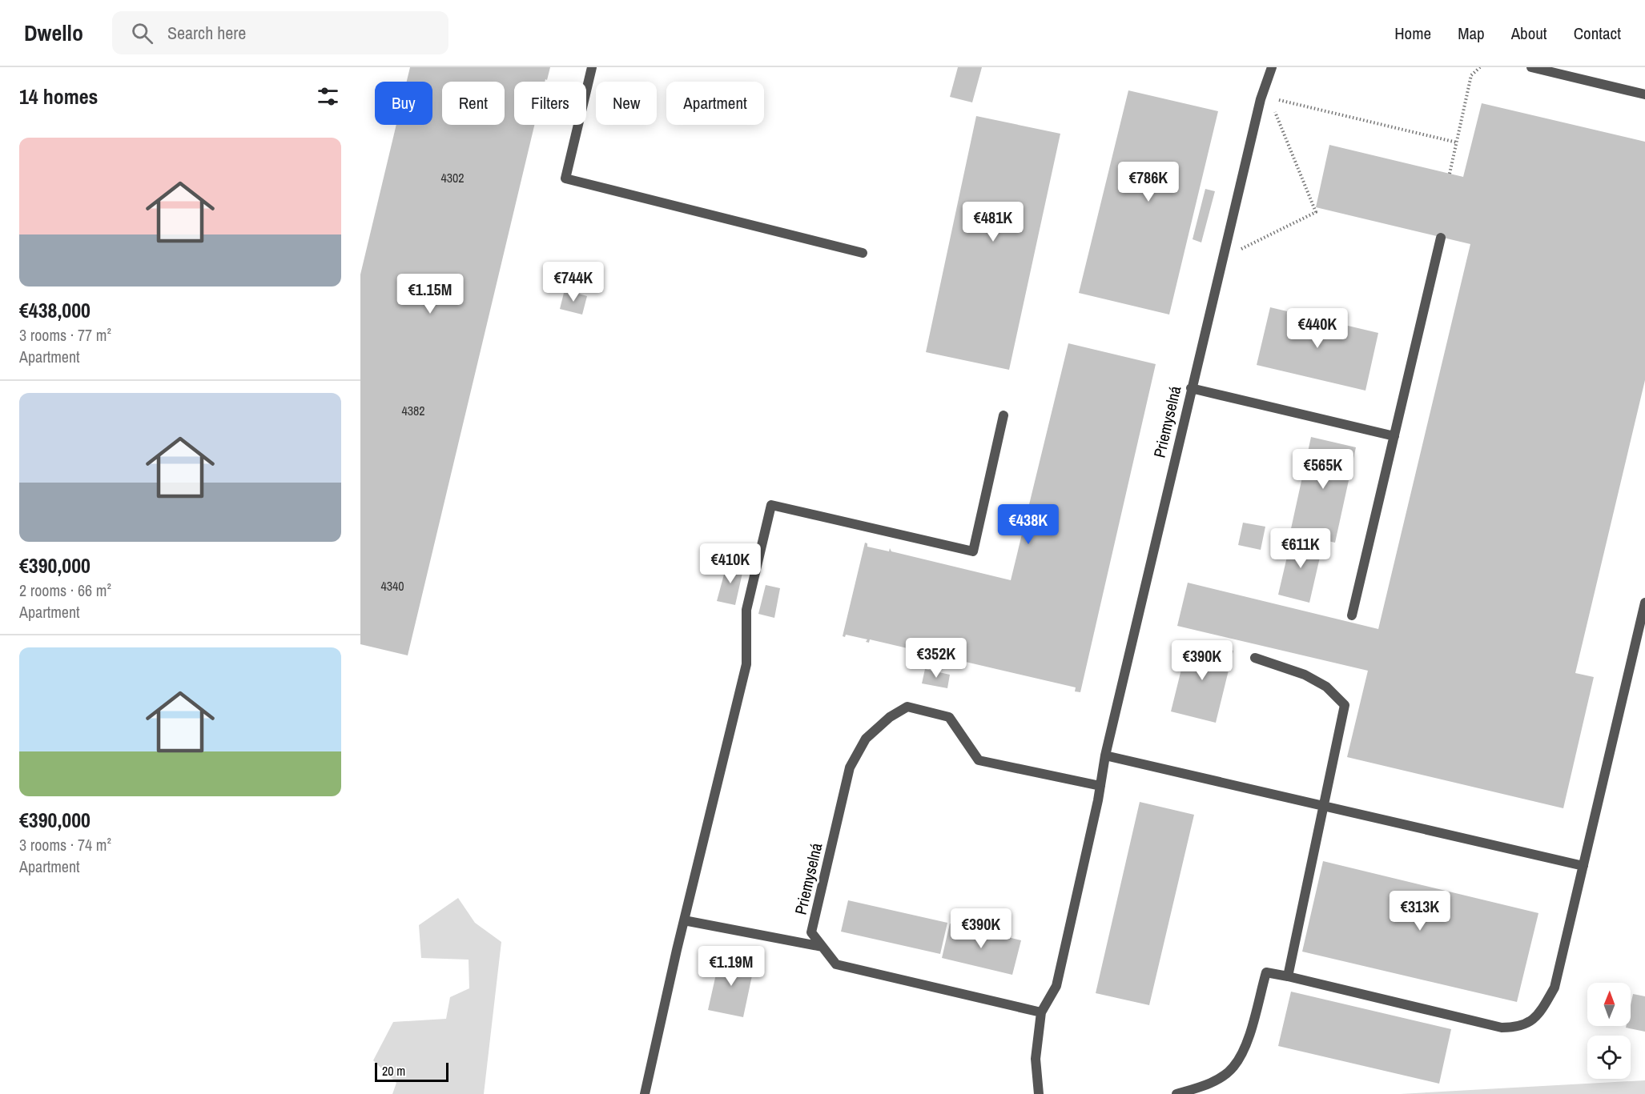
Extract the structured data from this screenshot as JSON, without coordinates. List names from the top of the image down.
{
  "streets": {
    "lane": ["Priemyselná"]
  },
  "house_numbers": ["4302", "4382", "4340"],
  "scale_bar": "20 m",
  "north": "top",
  "page": {
    "header": "Dwello",
    "search": "Search here",
    "nav": [
      "Home",
      "Map",
      "About",
      "Contact"
    ],
    "heading": "14 homes",
    "chip": [
      "Buy",
      "Rent",
      "Filters",
      "New",
      "Apartment"
    ],
    "list": [
      {
        "name": "€438,000",
        "note": "3 rooms · 77 m² · Apartment"
      },
      {
        "name": "€390,000",
        "note": "2 rooms · 66 m² · Apartment"
      },
      {
        "name": "€390,000",
        "note": "3 rooms · 74 m² · Apartment"
      }
    ],
    "price": [
      "€786K",
      "€481K",
      "€744K",
      "€1.15M",
      "€440K",
      "€565K",
      "€438K",
      "€611K",
      "€410K",
      "€352K",
      "€390K",
      "€313K",
      "€390K",
      "€1.19M"
    ],
    "scale": "20 m"
  }
}
